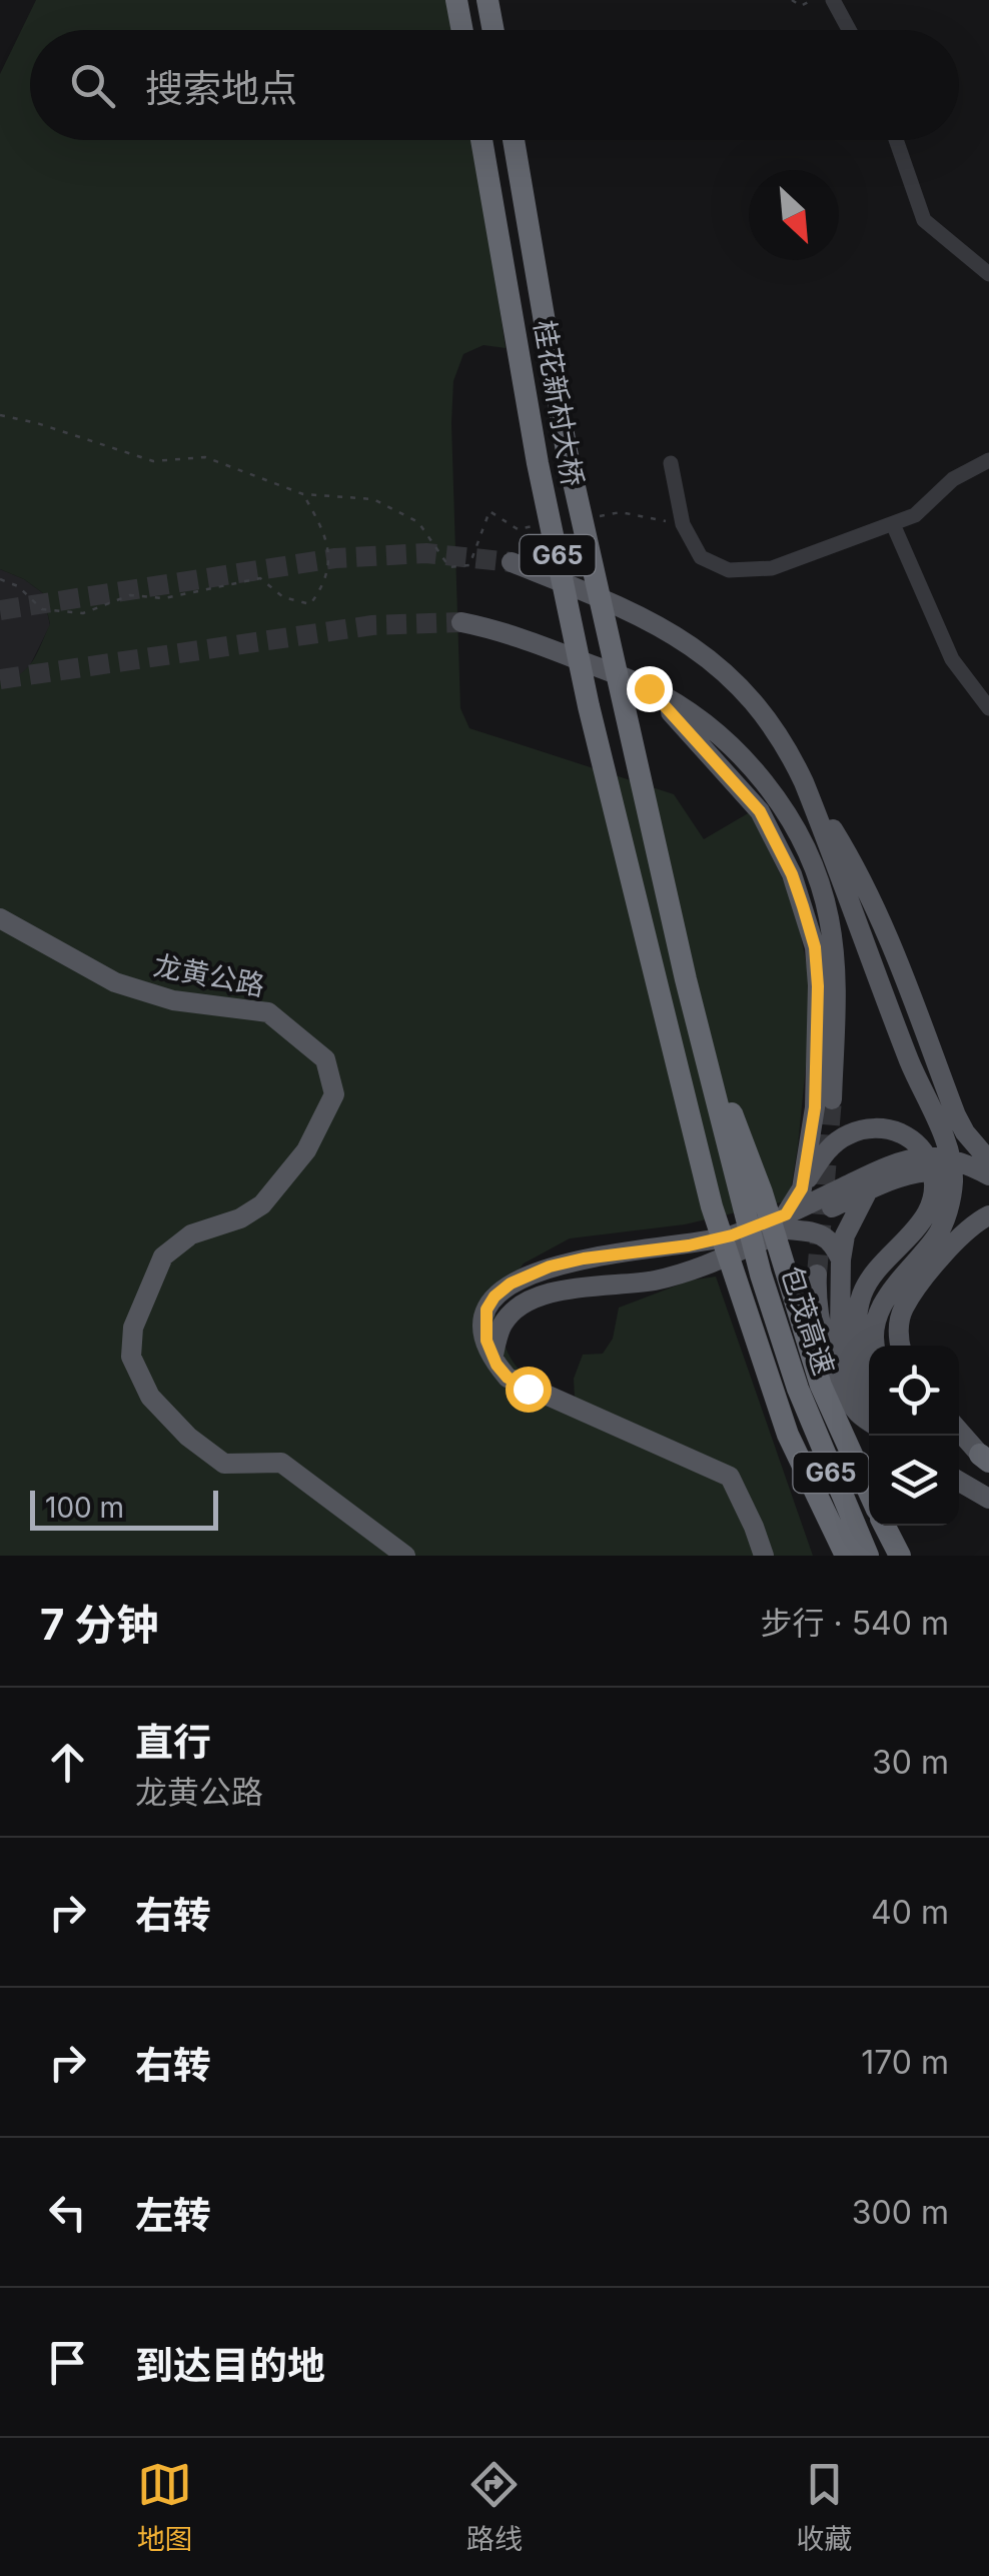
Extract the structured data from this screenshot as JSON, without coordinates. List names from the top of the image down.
{
  "streets": {
    "highway": ["桂花新村大桥", "G65", "包茂高速"],
    "main road": ["龙黄公路"]
  },
  "crossings": [
    ["桂花新村大桥", "包茂高速"]
  ],
  "scale_bar": "100 m",
  "north": "bottom right",
  "page": {
    "search": "搜索地点",
    "scale": "100 m",
    "heading": ["7 分钟", "步行 · 540 m"],
    "list": [
      ["直行", "龙黄公路", "30 m"],
      ["右转", "40 m"],
      ["右转", "170 m"],
      ["左转", "300 m"],
      "到达目的地"
    ],
    "nav": ["地图", "路线", "收藏"]
  }
}
